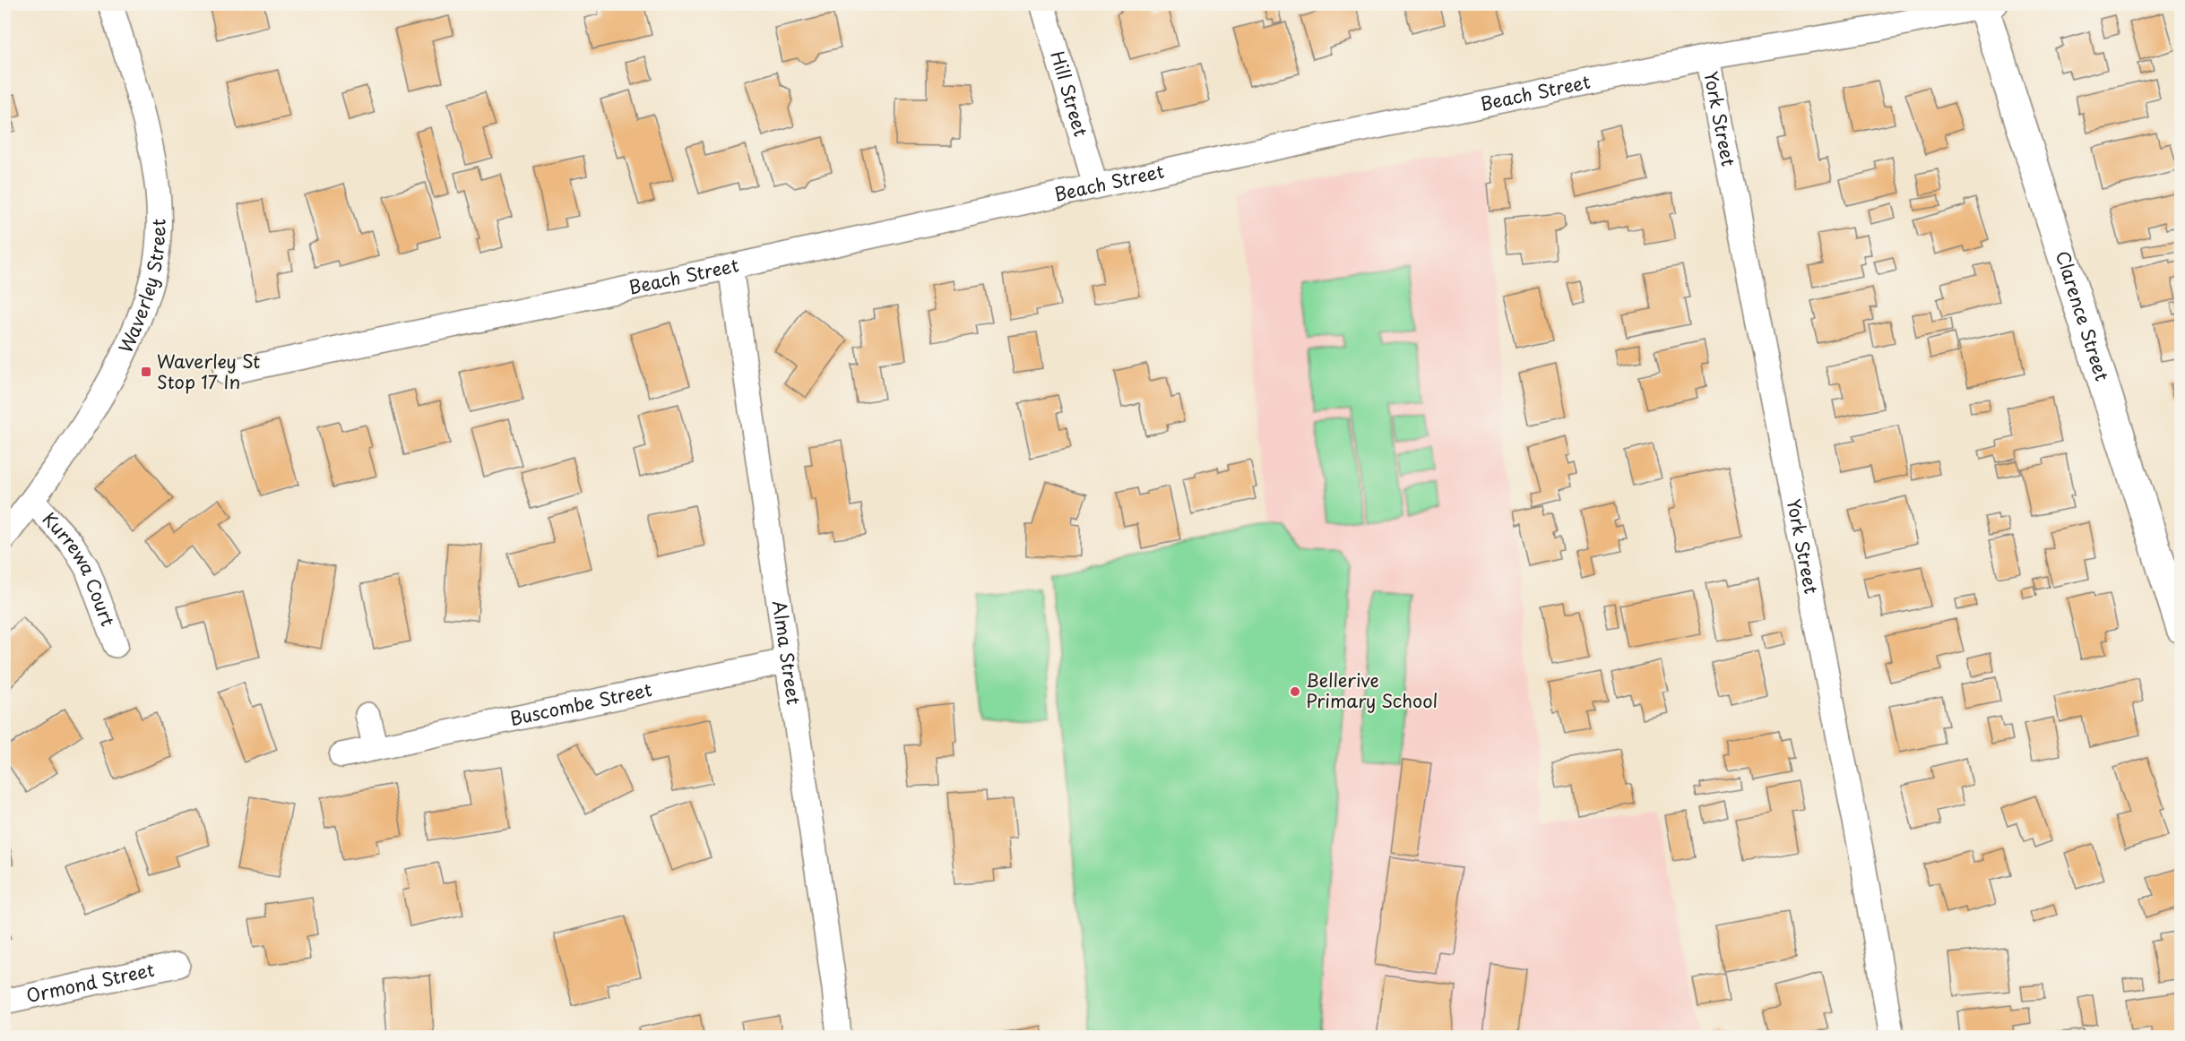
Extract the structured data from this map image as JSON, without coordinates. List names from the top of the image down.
{
  "streets": {
    "main road": ["Clarence Street"],
    "street": [
      "Beach Street",
      "Hill Street",
      "York Street",
      "Waverley Street",
      "Kurrewa Court",
      "Alma Street",
      "Buscombe Street",
      "Ormond Street"
    ]
  },
  "crossings": [
    ["Beach Street", "Hill Street"],
    ["Beach Street", "York Street"],
    ["Beach Street", "Clarence Street"],
    ["Beach Street", "Alma Street"],
    ["Waverley Street", "Kurrewa Court"],
    ["Alma Street", "Buscombe Street"]
  ],
  "places": {
    "transit": ["Waverley St Stop 17 In"],
    "other": ["Bellerive Primary School"]
  }
}
